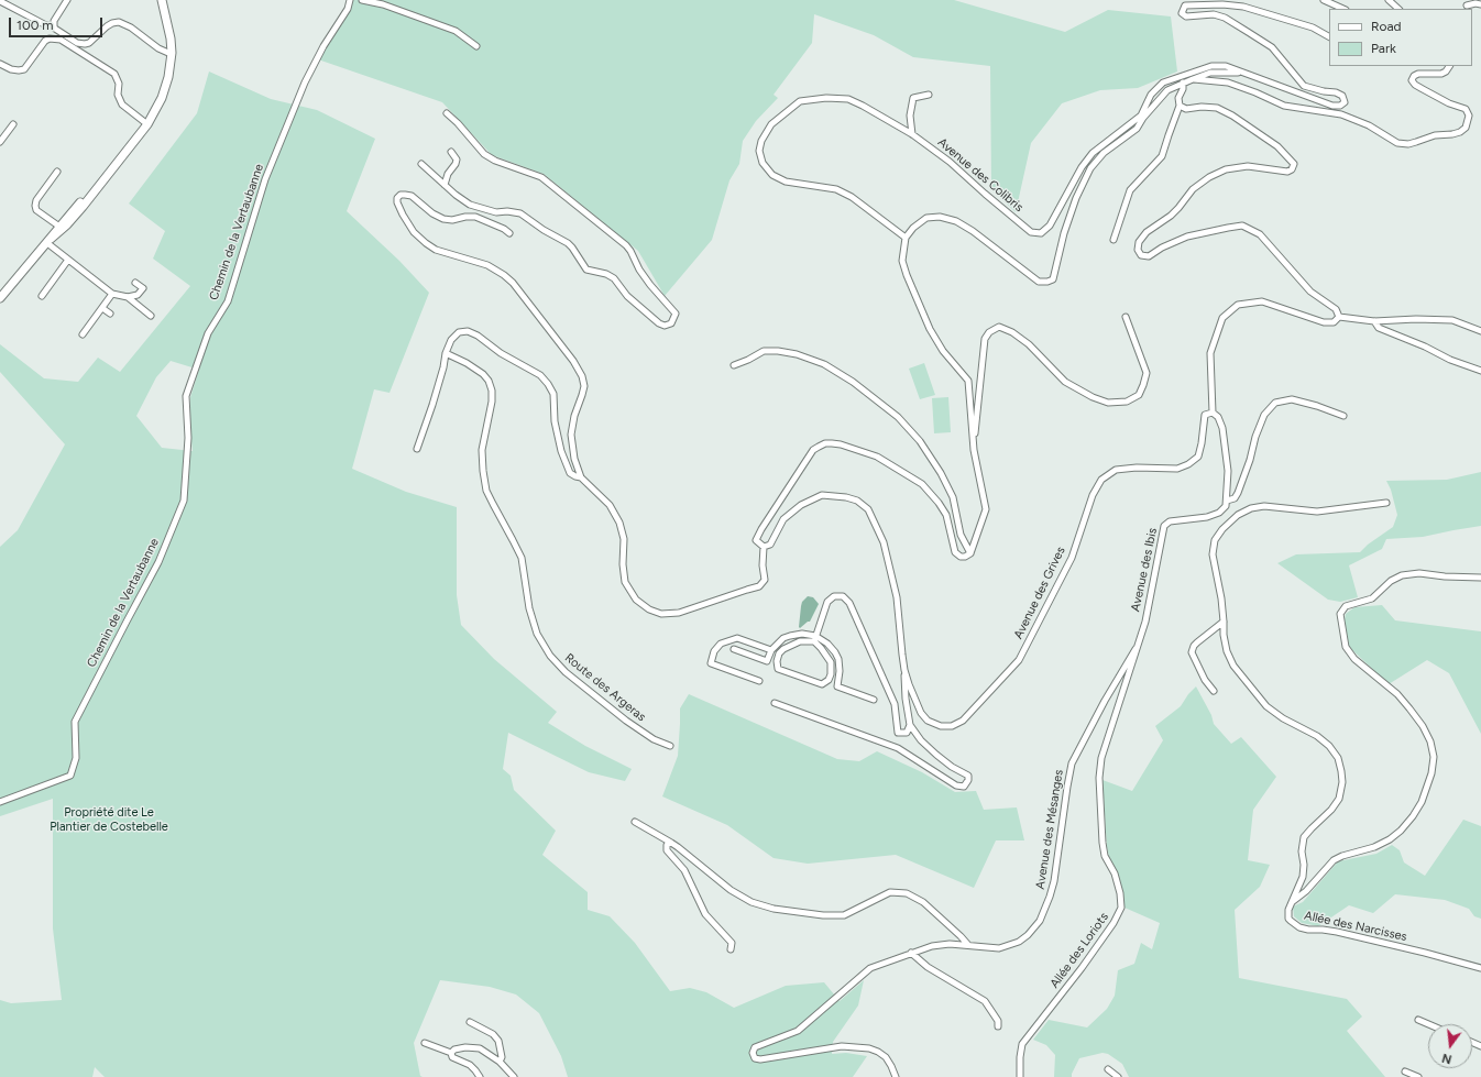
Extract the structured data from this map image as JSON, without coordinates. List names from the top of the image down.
{
  "streets": {
    "street": [
      "Avenue des Colibris",
      "Chemin de la Vertaubanne",
      "Avenue des Ibis",
      "Avenue des Grives",
      "Route des Argeras",
      "Avenue des Mésanges",
      "Allée des Narcisses",
      "Allée des Loriots"
    ]
  },
  "crossings": [
    ["Avenue des Ibis", "Avenue des Mésanges"],
    ["Avenue des Ibis", "Allée des Loriots"],
    ["Avenue des Mésanges", "Allée des Loriots"]
  ],
  "parks": ["Propriété dite Le Plantier de Costebelle"],
  "legend": ["Road", "Park"],
  "scale_bar": "100 m",
  "north": "bottom"
}
